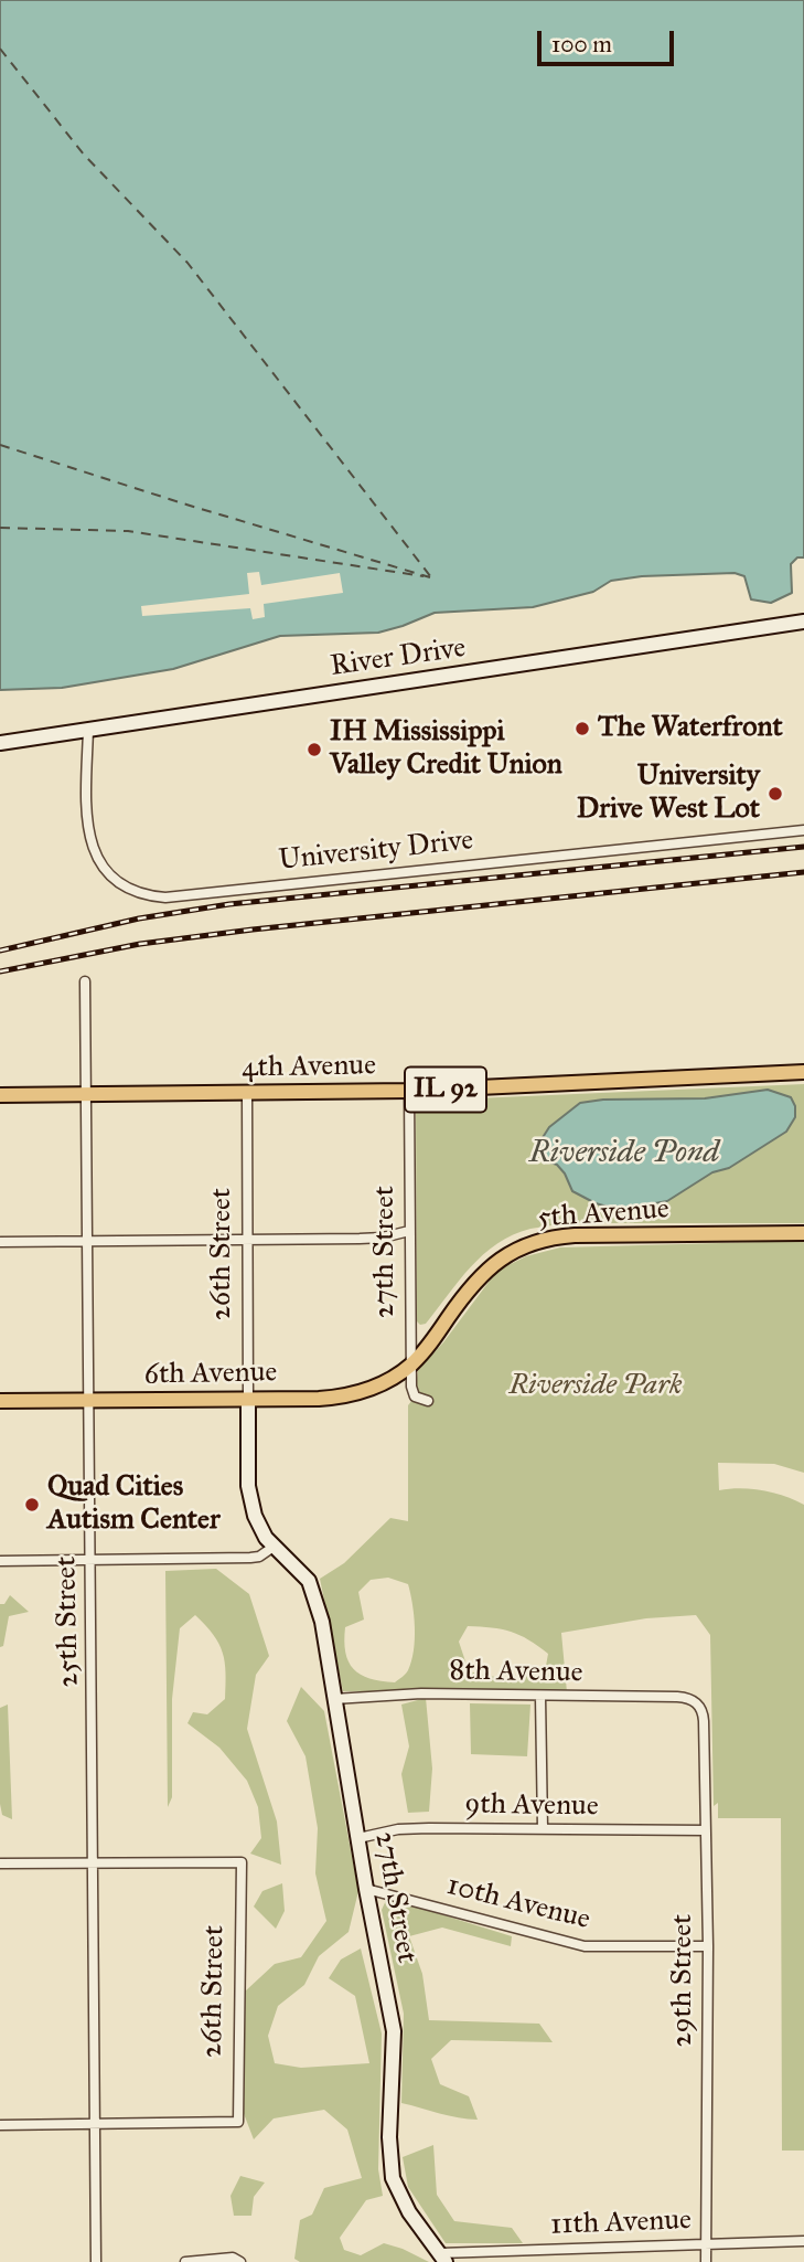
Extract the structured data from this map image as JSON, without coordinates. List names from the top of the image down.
{
  "streets": {
    "main road": [
      "4th Avenue",
      "IL 92",
      "5th Avenue",
      "6th Avenue"
    ],
    "street": [
      "River Drive",
      "University Drive",
      "27th Street",
      "26th Street",
      "25th Street",
      "8th Avenue",
      "9th Avenue",
      "10th Avenue",
      "29th Street",
      "11th Avenue"
    ]
  },
  "crossings": [
    ["River Drive", "University Drive"],
    ["4th Avenue", "27th Street"],
    ["4th Avenue", "26th Street"],
    ["4th Avenue", "25th Street"],
    ["5th Avenue", "27th Street"],
    ["5th Avenue", "6th Avenue"],
    ["27th Street", "26th Street"],
    ["27th Street", "6th Avenue"],
    ["27th Street", "8th Avenue"],
    ["27th Street", "9th Avenue"],
    ["27th Street", "10th Avenue"],
    ["27th Street", "11th Avenue"],
    ["26th Street", "6th Avenue"],
    ["26th Street", "25th Street"],
    ["6th Avenue", "25th Street"],
    ["8th Avenue", "29th Street"],
    ["9th Avenue", "29th Street"],
    ["10th Avenue", "29th Street"],
    ["29th Street", "11th Avenue"]
  ],
  "water": ["Riverside Pond"],
  "parks": ["Riverside Park"],
  "places": [
    "The Waterfront",
    "IH Mississippi Valley Credit Union",
    "University Drive West Lot",
    "Quad Cities Autism Center"
  ],
  "scale_bar": "100 m"
}
